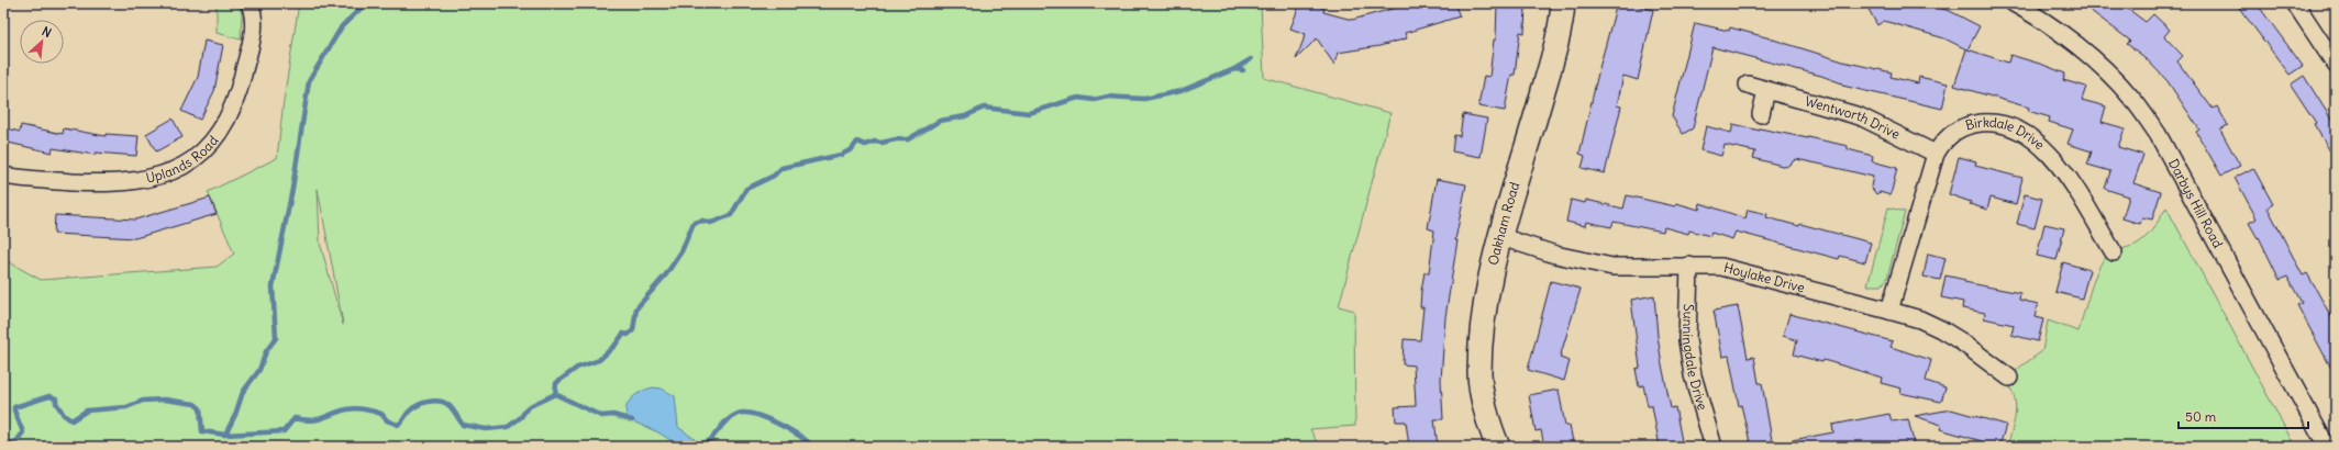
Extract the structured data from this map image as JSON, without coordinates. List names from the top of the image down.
{
  "streets": {
    "street": [
      "Wentworth Drive",
      "Birkdale Drive",
      "Uplands Road",
      "Darbys Hill Road",
      "Oakham Road",
      "Hoylake Drive",
      "Sunningdale Drive"
    ]
  },
  "crossings": [
    ["Wentworth Drive", "Birkdale Drive"],
    ["Birkdale Drive", "Hoylake Drive"],
    ["Oakham Road", "Hoylake Drive"],
    ["Hoylake Drive", "Sunningdale Drive"]
  ],
  "scale_bar": "50 m",
  "north": "top right"
}
